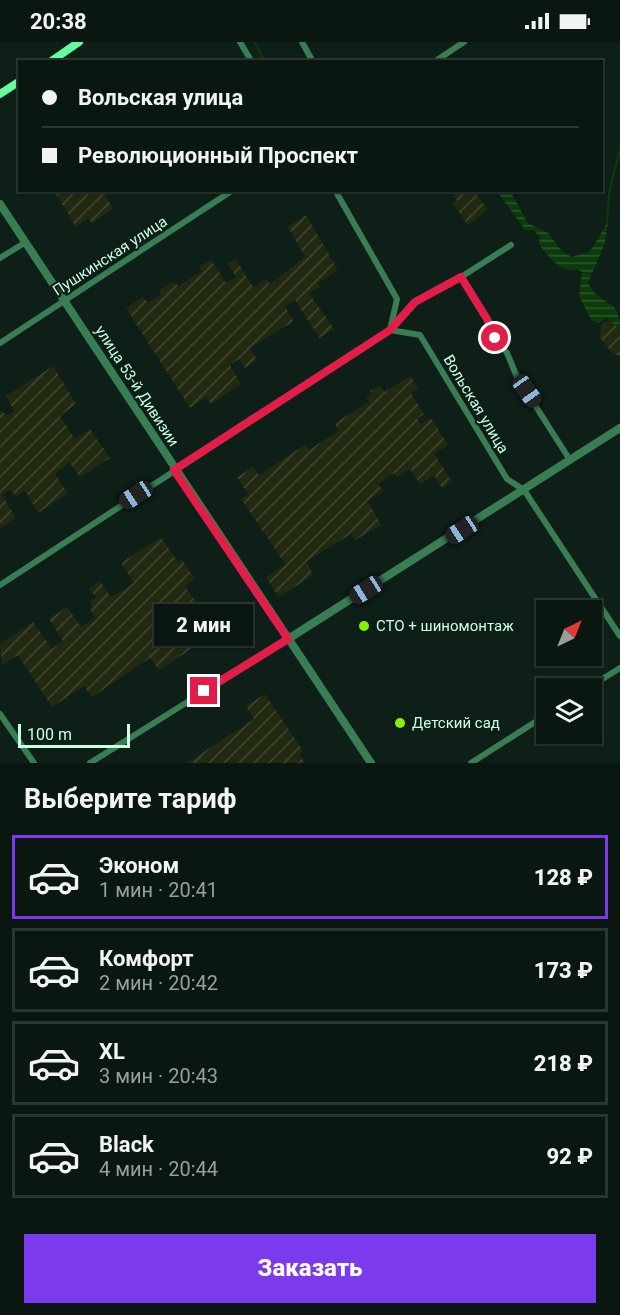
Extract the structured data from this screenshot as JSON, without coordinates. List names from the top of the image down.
{
  "streets": {
    "street": ["Пушкинская улица", "улица 53-й Дивизии", "Вольская улица"]
  },
  "crossings": [
    ["Пушкинская улица", "улица 53-й Дивизии"]
  ],
  "places": ["СТО + шиномонтаж", "Детский сад"],
  "scale_bar": "100 m",
  "north": "top right",
  "page": {
    "status": "20:38",
    "banner": ["Вольская улица", "Революционный Проспект"],
    "bubble": "2 мин",
    "scale": "100 m",
    "heading": "Выберите тариф",
    "list": [
      {
        "name": "Эконом",
        "note": "1 мин · 20:41",
        "value": "128 ₽"
      },
      {
        "name": "Комфорт",
        "note": "2 мин · 20:42",
        "value": "173 ₽"
      },
      {
        "name": "XL",
        "note": "3 мин · 20:43",
        "value": "218 ₽"
      },
      {
        "name": "Black",
        "note": "4 мин · 20:44",
        "value": "92 ₽"
      }
    ],
    "buttons": "Заказать"
  }
}
